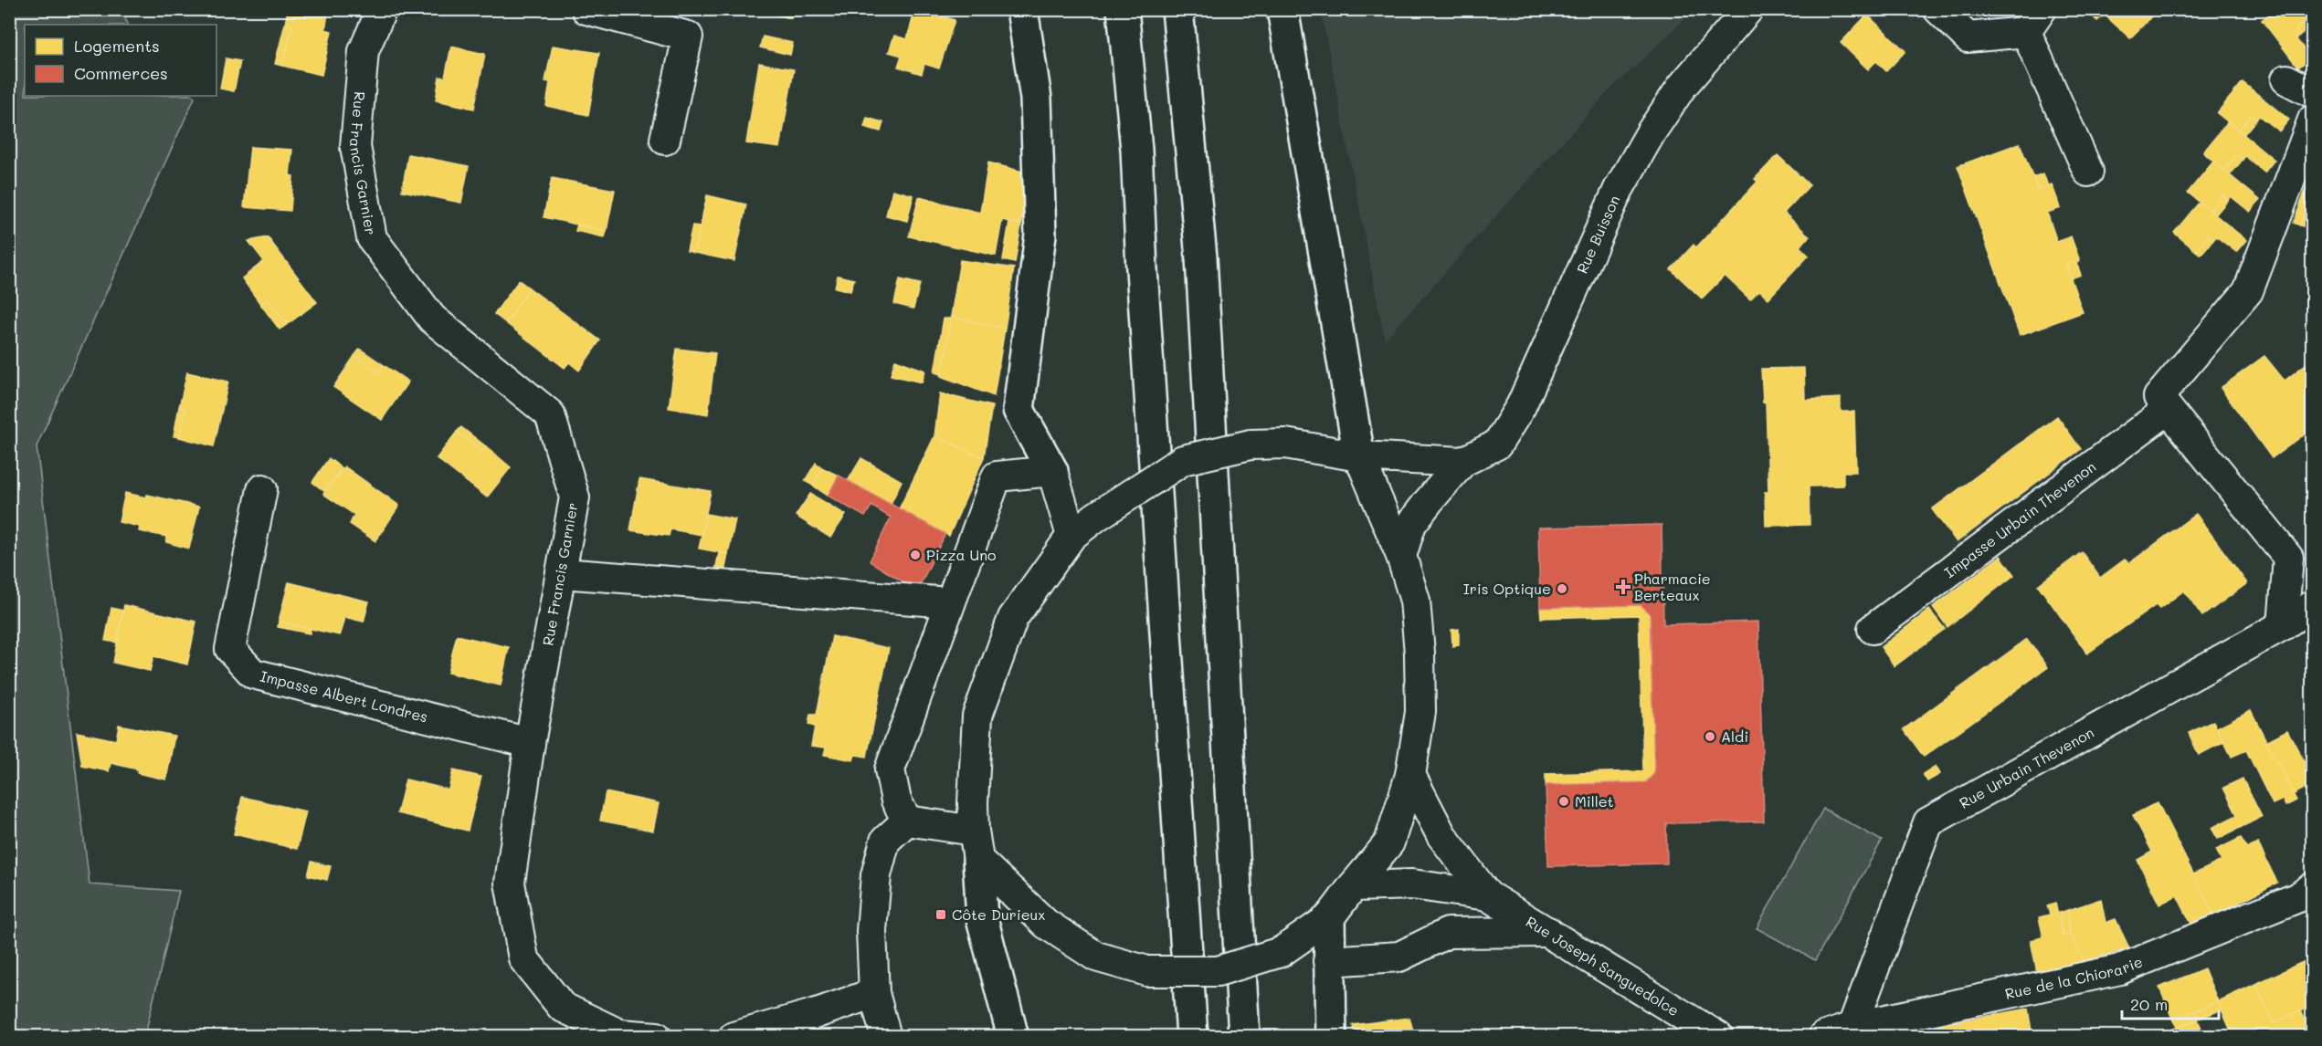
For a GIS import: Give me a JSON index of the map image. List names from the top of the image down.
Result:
{
  "streets": {
    "street": [
      "Rue Francis Garnier",
      "Rue Buisson",
      "Impasse Urbain Thevenon",
      "Impasse Albert Londres",
      "Rue Urbain Thevenon",
      "Rue Joseph Sanguedolce",
      "Rue de la Chiorarie"
    ]
  },
  "crossings": [
    ["Rue Francis Garnier", "Impasse Albert Londres"],
    ["Rue Urbain Thevenon", "Rue de la Chiorarie"]
  ],
  "places": {
    "other": [
      "Pizza Uno",
      "Iris Optique",
      "Aldi",
      "Millet"
    ],
    "health": ["Pharmacie Berteaux"],
    "transit": ["Côte Durieux"]
  },
  "legend": ["Logements", "Commerces"],
  "scale_bar": "20 m"
}
